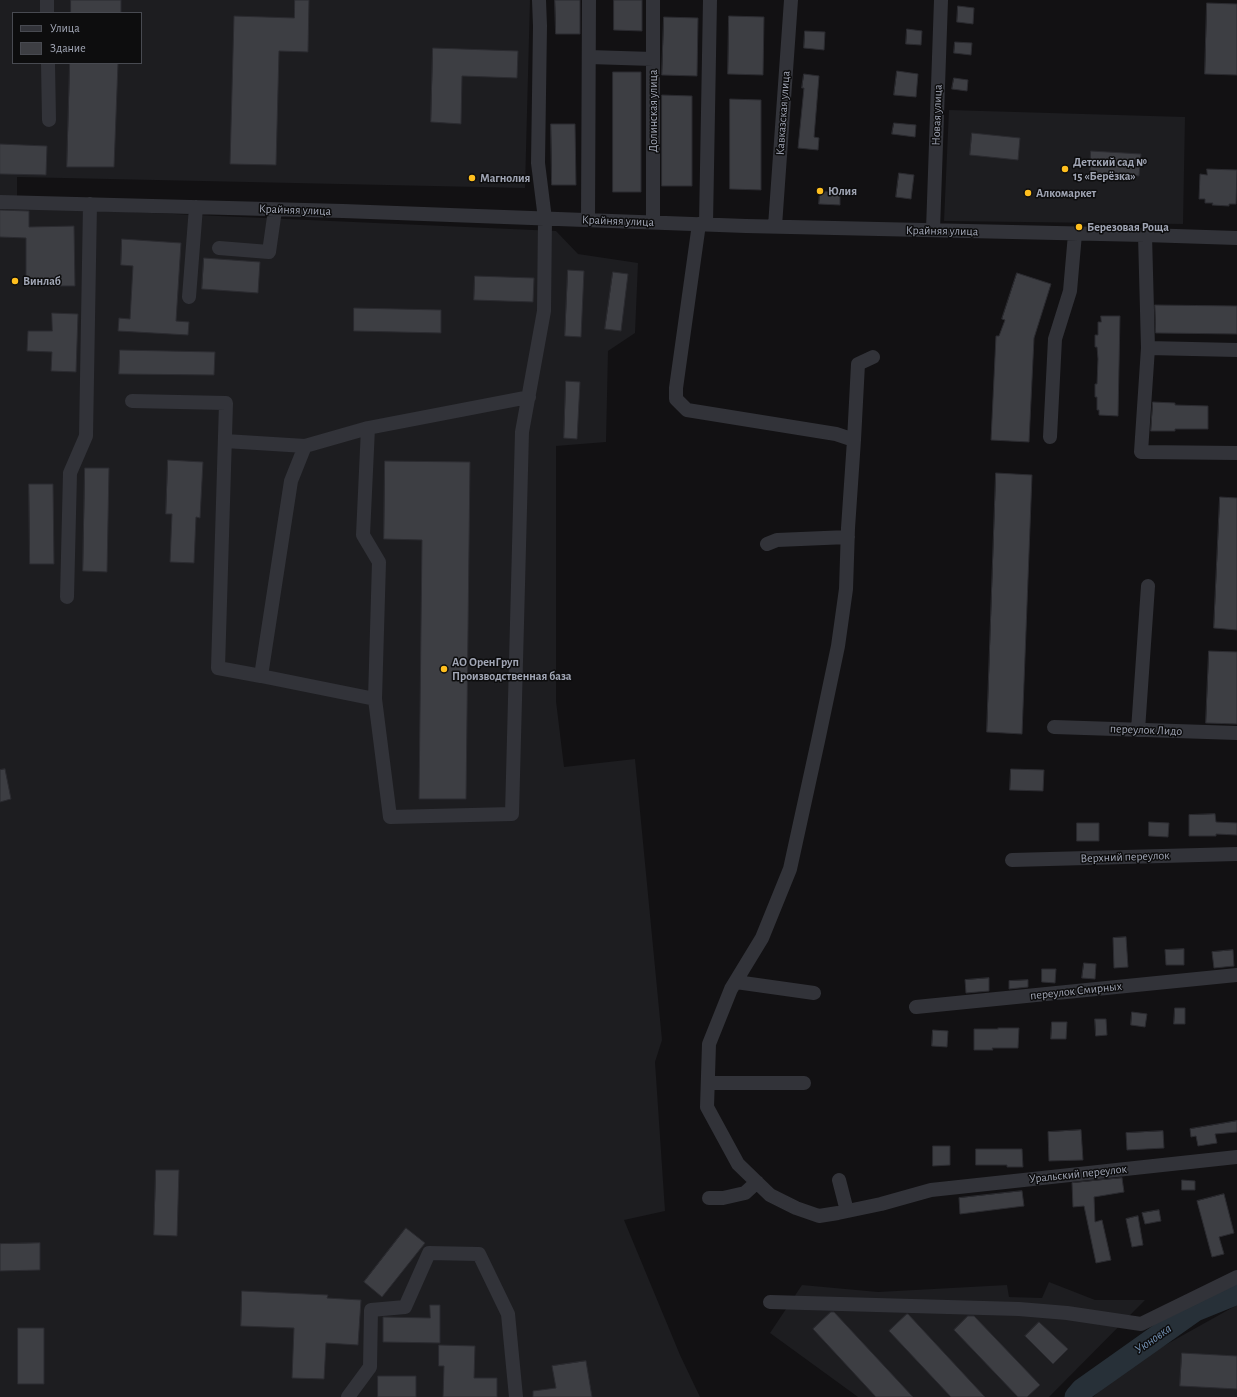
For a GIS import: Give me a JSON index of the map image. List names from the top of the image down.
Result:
{
  "streets": {
    "street": [
      "Долинская улица",
      "Кавказская улица",
      "Новая улица",
      "Крайняя улица",
      "переулок Лидо",
      "Верхний переулок",
      "переулок Смирных",
      "Уральский переулок"
    ]
  },
  "crossings": [
    ["Долинская улица", "Крайняя улица"],
    ["Кавказская улица", "Крайняя улица"],
    ["Новая улица", "Крайняя улица"]
  ],
  "water": ["Уюновка"],
  "places": [
    "Детский сад № 15 «Берёзка»",
    "Магнолия",
    "Юлия",
    "Алкомаркет",
    "Березовая Роща",
    "Винлаб",
    "АО ОренГруп Производственная база"
  ],
  "legend": ["Улица", "Здание"]
}
